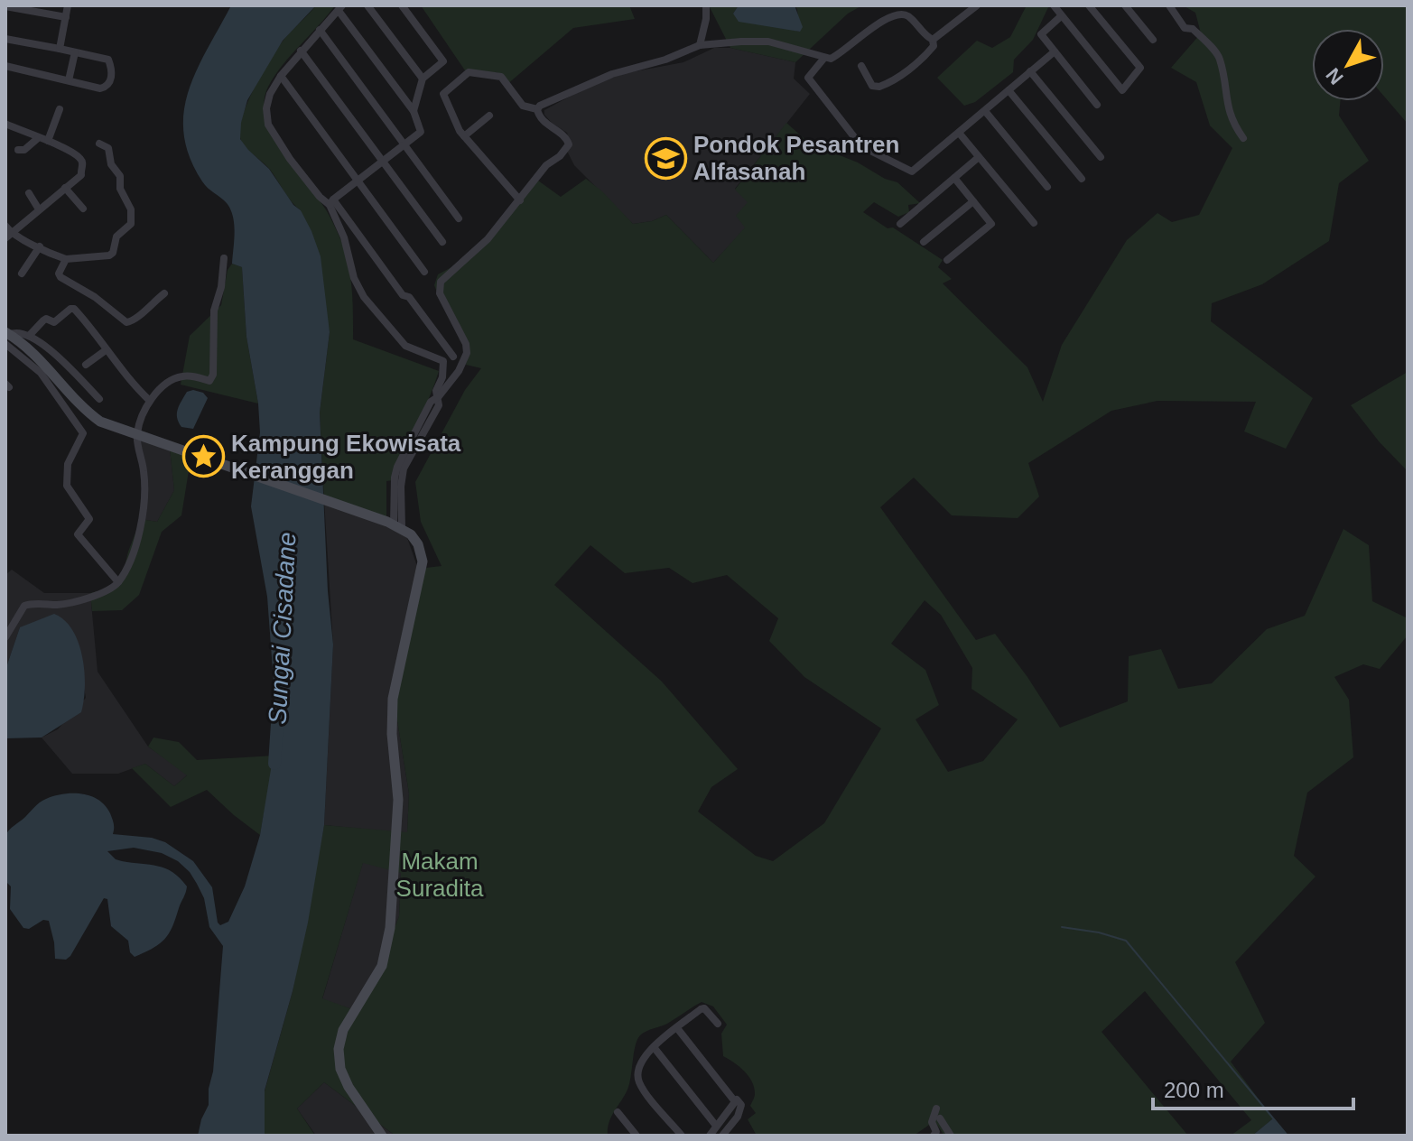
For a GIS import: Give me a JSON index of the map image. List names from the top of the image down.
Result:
{
  "water": ["Sungai Cisadane"],
  "parks": ["Makam Suradita"],
  "places": {
    "school or university": ["Pondok Pesantren Alfasanah"],
    "place": ["Kampung Ekowisata Keranggan"]
  },
  "scale_bar": "200 m",
  "north": "bottom left"
}
